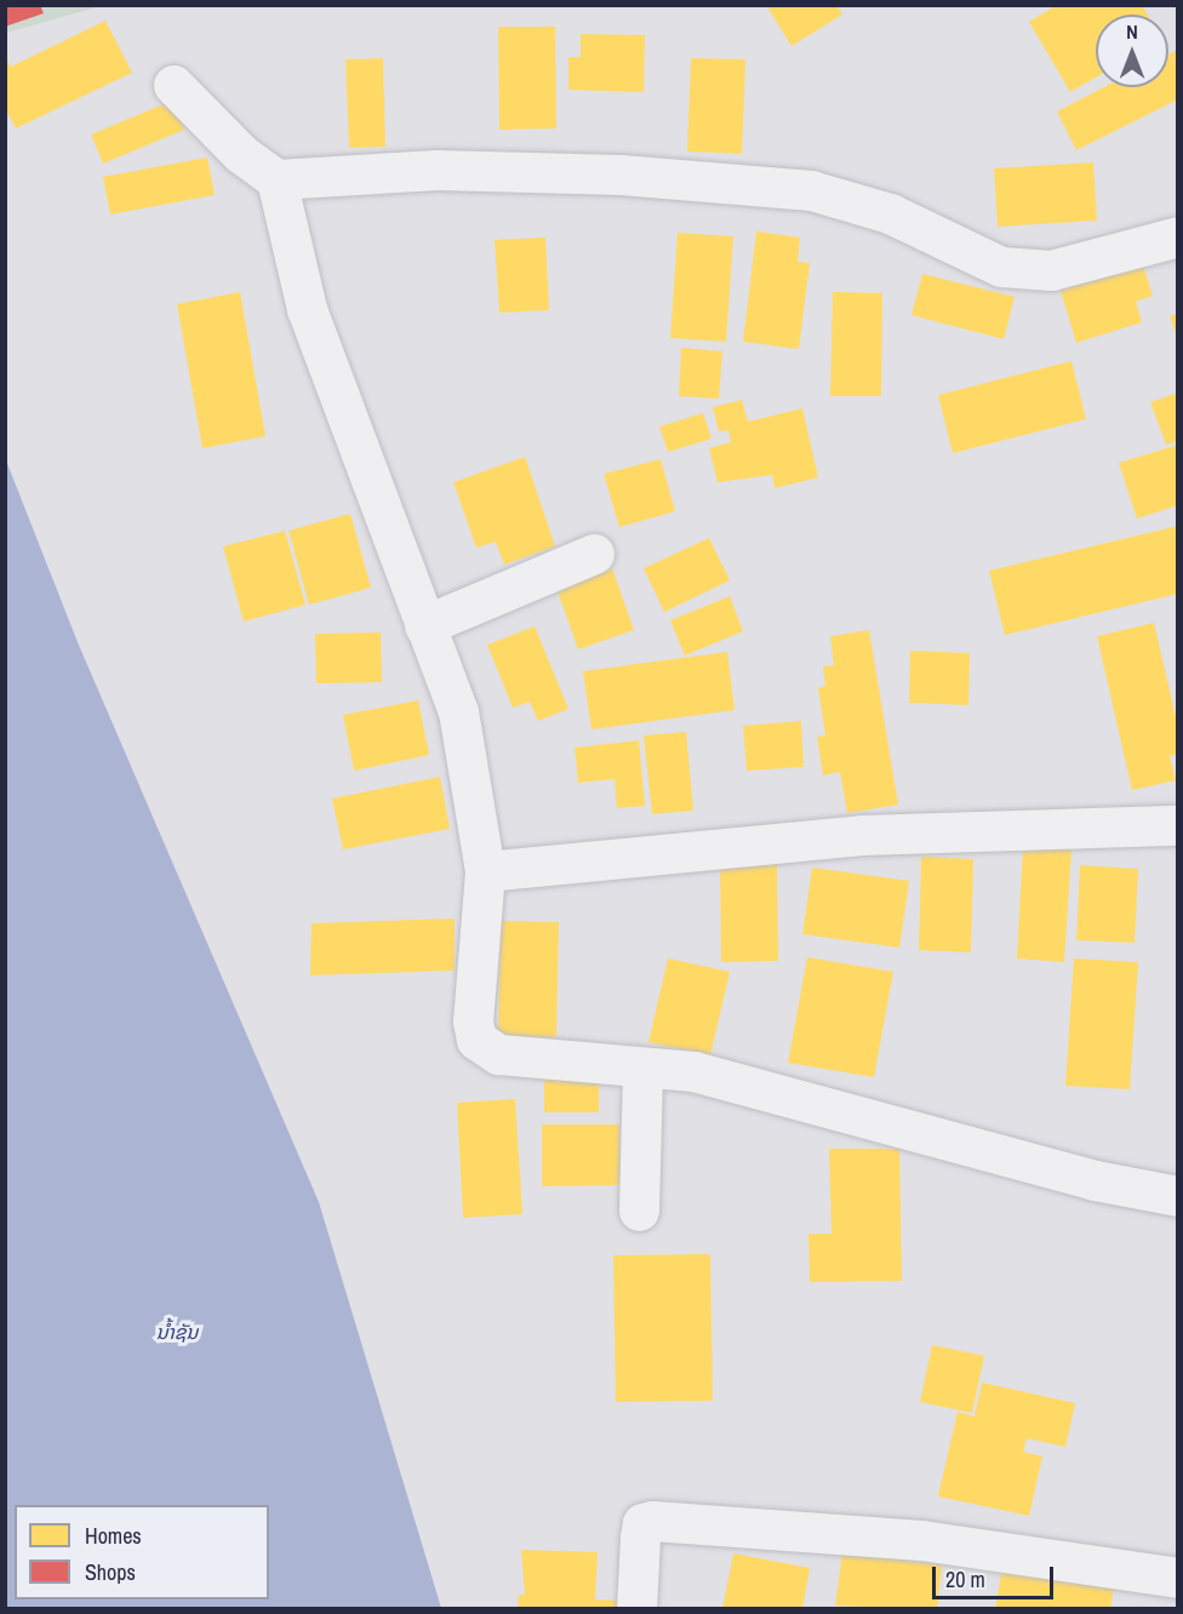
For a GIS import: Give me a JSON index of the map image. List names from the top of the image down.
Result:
{
  "water": ["ນ້ຳຊັນ"],
  "legend": ["Homes", "Shops"],
  "scale_bar": "20 m",
  "north": "top"
}
